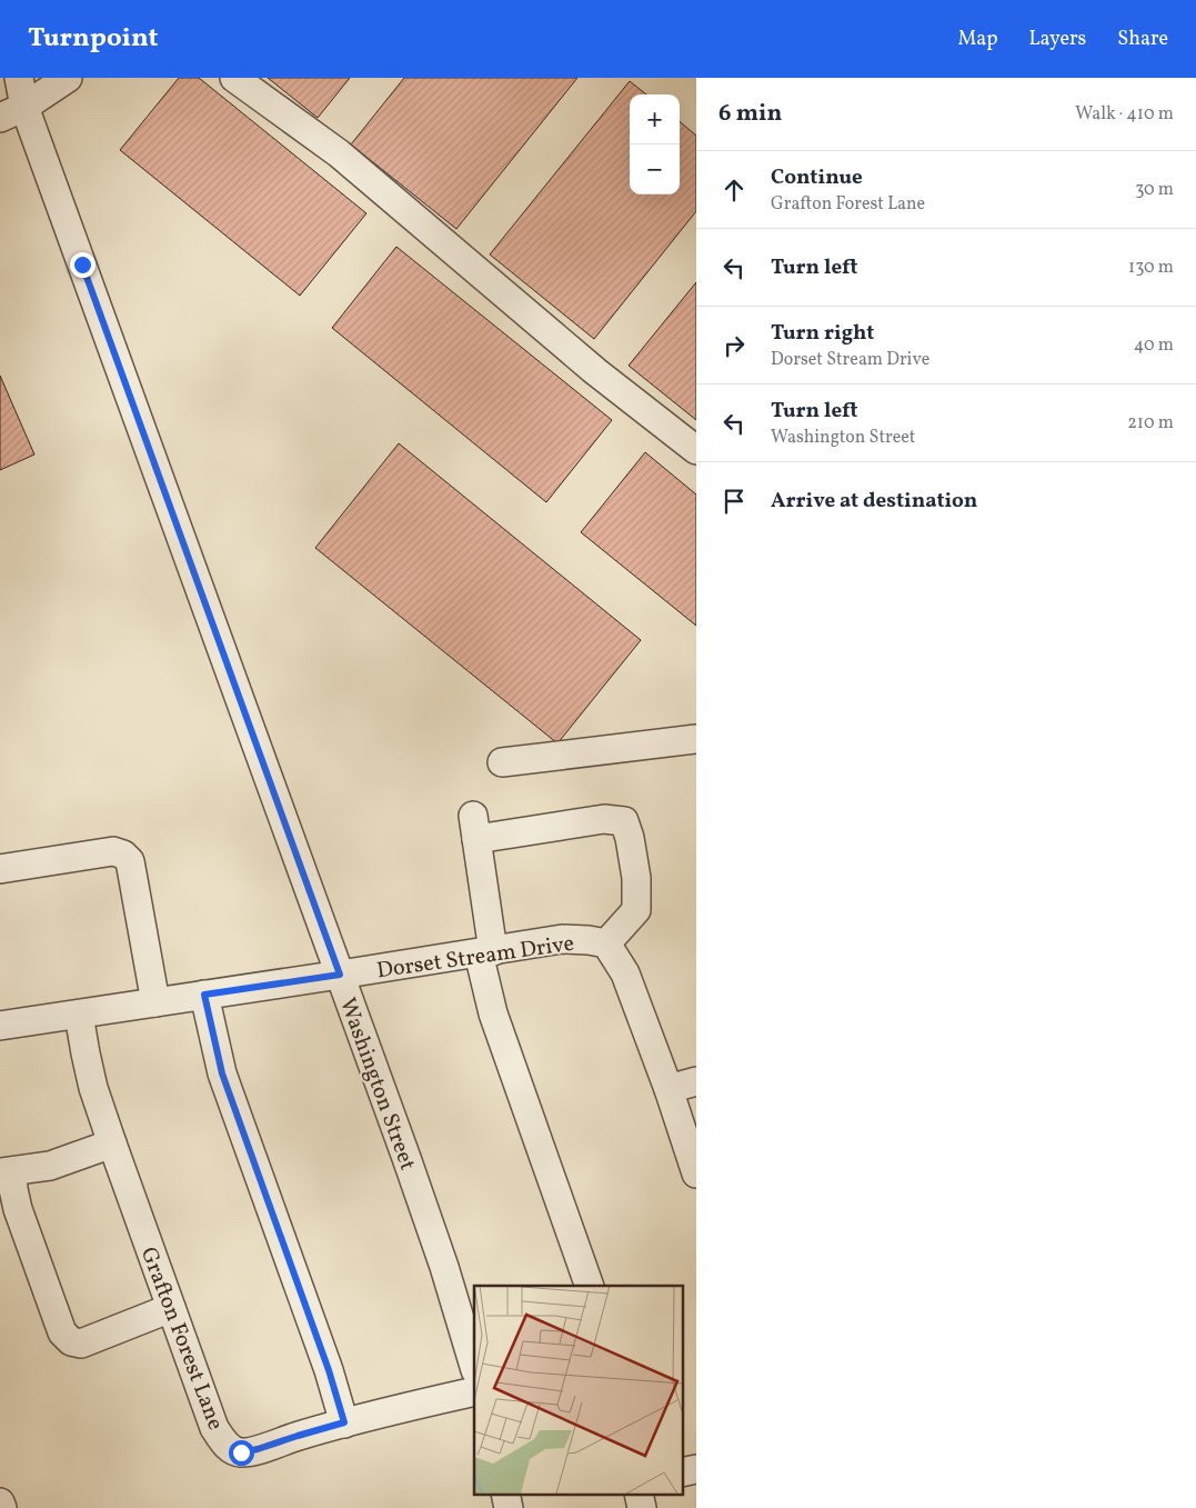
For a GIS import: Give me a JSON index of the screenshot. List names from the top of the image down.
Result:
{
  "streets": {
    "street": ["Dorset Stream Drive", "Washington Street", "Grafton Forest Lane"]
  },
  "crossings": [
    ["Dorset Stream Drive", "Washington Street"],
    ["Dorset Stream Drive", "Grafton Forest Lane"]
  ],
  "page": {
    "header": "Turnpoint",
    "nav": ["Map", "Layers", "Share"],
    "heading": ["6 min", "Walk · 410 m"],
    "map_buttons": ["+", "−"],
    "list": [
      ["Continue", "Grafton Forest Lane", "30 m"],
      ["Turn left", "130 m"],
      ["Turn right", "Dorset Stream Drive", "40 m"],
      ["Turn left", "Washington Street", "210 m"],
      "Arrive at destination"
    ]
  }
}
